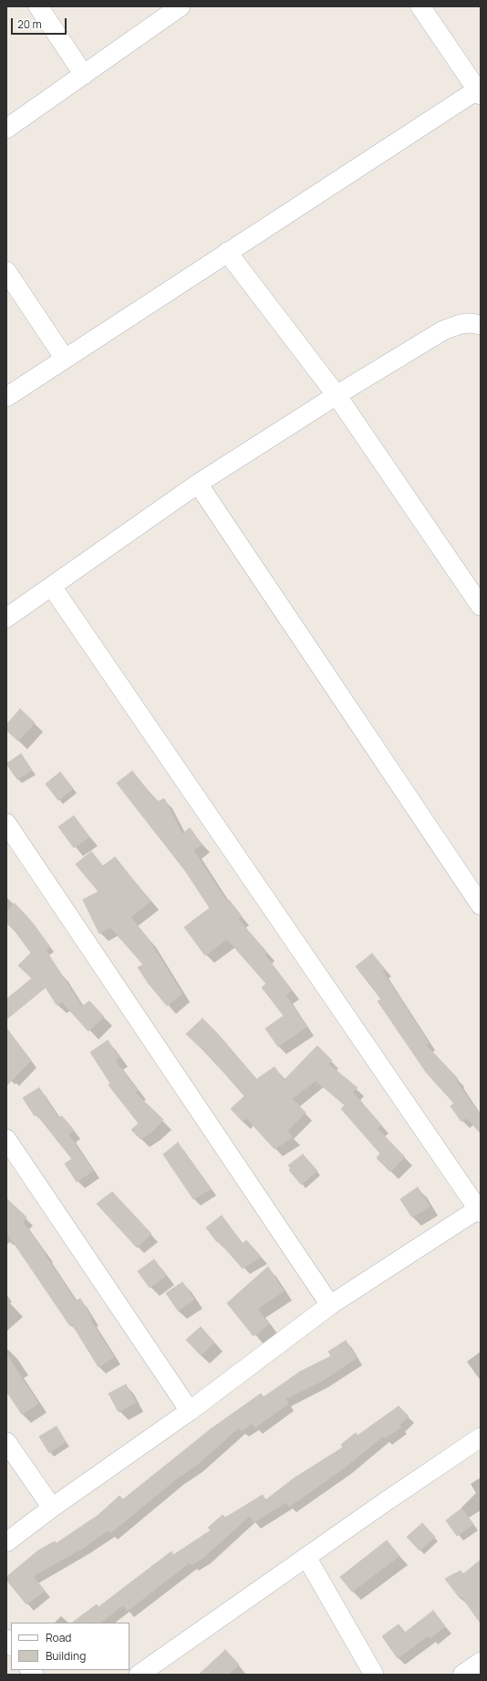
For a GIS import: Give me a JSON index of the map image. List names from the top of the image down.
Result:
{
  "legend": ["Road", "Building"],
  "scale_bar": "20 m"
}
